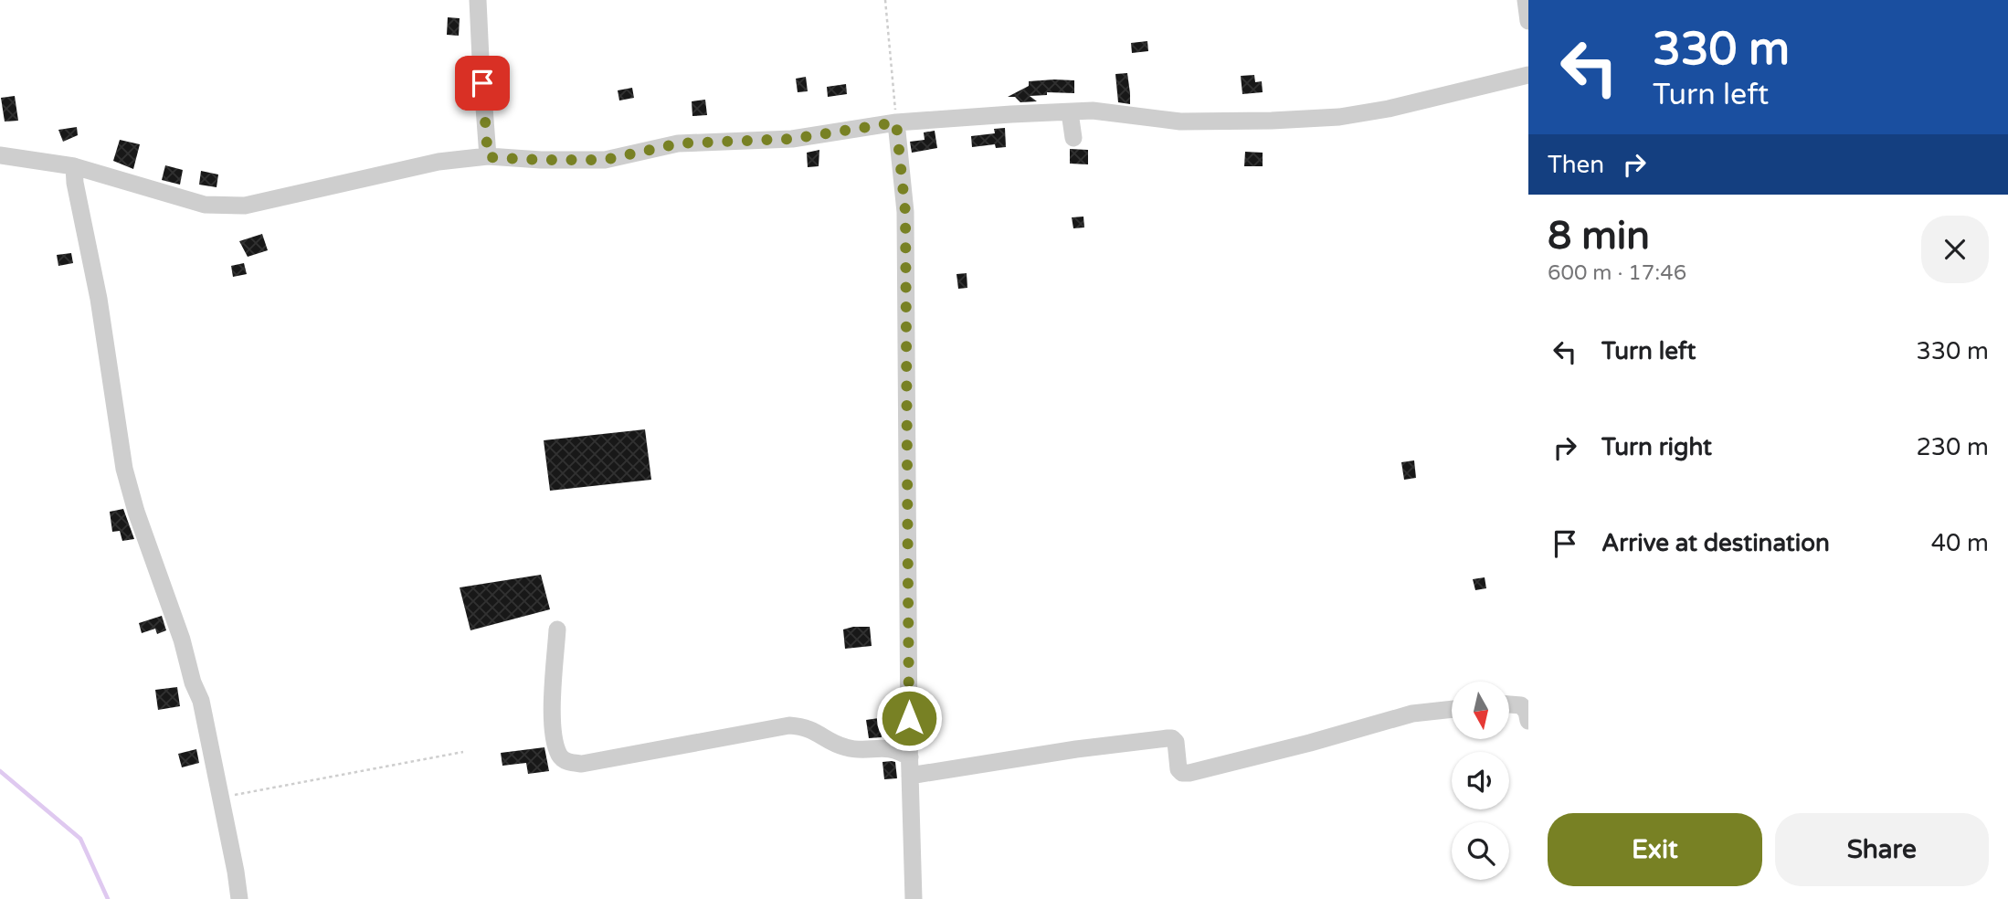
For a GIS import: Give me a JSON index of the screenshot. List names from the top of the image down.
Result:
{
  "north": "bottom",
  "page": {
    "turn": ["330 m", "Turn left"],
    "then": "Then",
    "heading": ["8 min", "600 m · 17:46"],
    "list": [
      {
        "name": "Turn left",
        "value": "330 m"
      },
      {
        "name": "Turn right",
        "value": "230 m"
      },
      {
        "name": "Arrive at destination",
        "value": "40 m"
      }
    ],
    "buttons": ["Exit", "Share"]
  }
}
